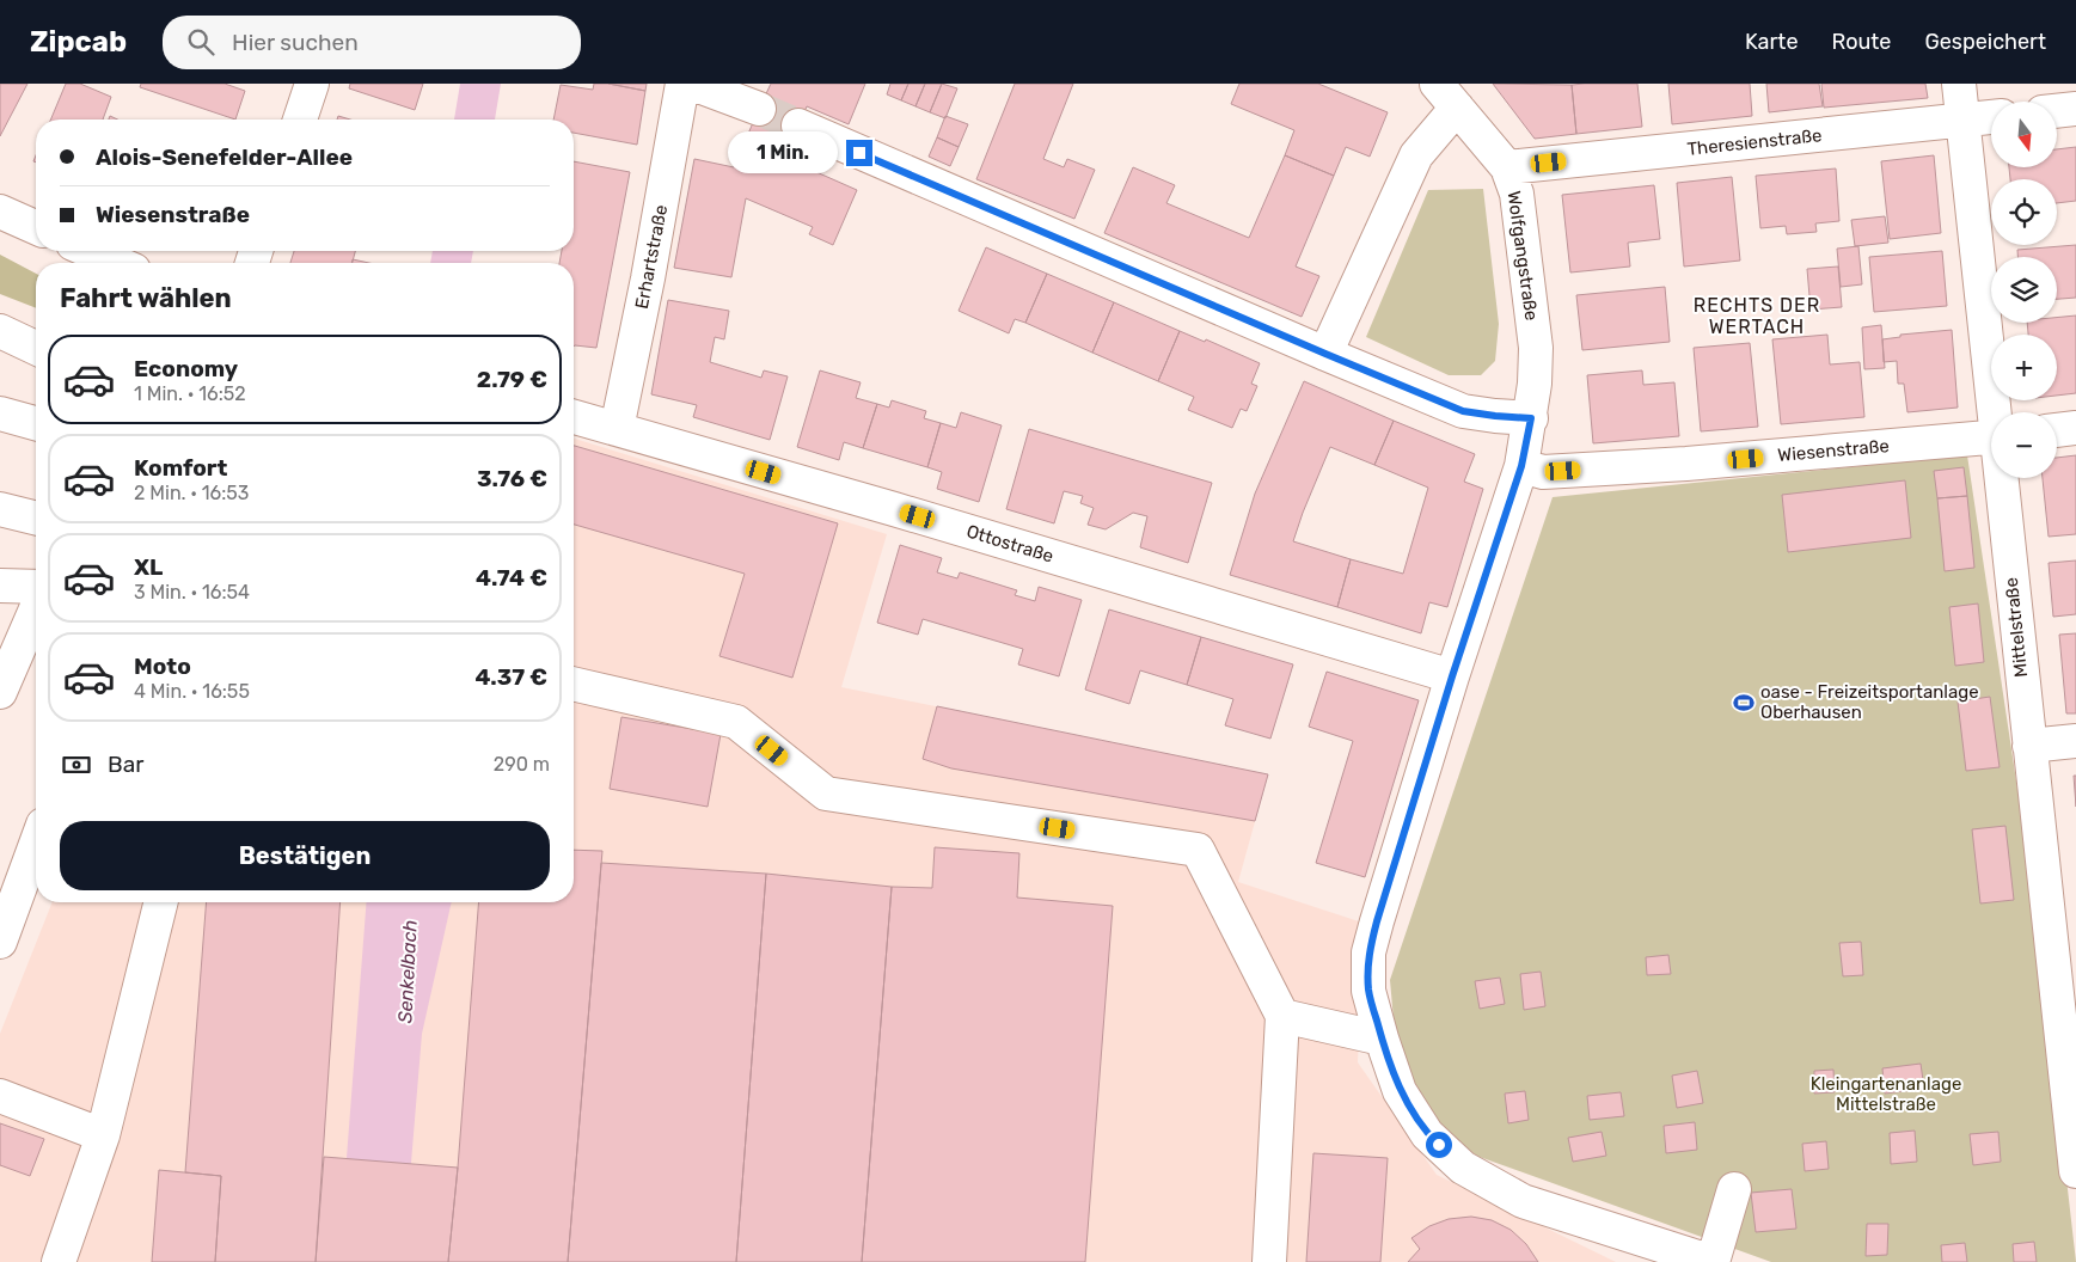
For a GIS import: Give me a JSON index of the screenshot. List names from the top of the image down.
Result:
{
  "streets": {
    "street": [
      "Theresienstraße",
      "Wolfgangstraße",
      "Erhartstraße",
      "Wiesenstraße",
      "Ottostraße",
      "Mittelstraße"
    ]
  },
  "crossings": [
    ["Theresienstraße", "Wolfgangstraße"],
    ["Theresienstraße", "Mittelstraße"],
    ["Wolfgangstraße", "Wiesenstraße"],
    ["Wolfgangstraße", "Ottostraße"],
    ["Erhartstraße", "Ottostraße"]
  ],
  "districts": ["RECHTS DER WERTACH"],
  "water": ["Senkelbach"],
  "parks": ["Kleingartenanlage Mittelstraße"],
  "places": {
    "sports": ["oase - Freizeitsportanlage Oberhausen"]
  },
  "north": "bottom",
  "page": {
    "header": "Zipcab",
    "search": "Hier suchen",
    "nav": ["Karte", "Route", "Gespeichert"],
    "map_buttons": ["+", "−"],
    "banner": ["Alois-Senefelder-Allee", "Wiesenstraße"],
    "bubble": "1 Min.",
    "heading": "Fahrt wählen",
    "list": [
      {
        "name": "Economy",
        "note": "1 Min. · 16:52",
        "value": "2.79 €"
      },
      {
        "name": "Komfort",
        "note": "2 Min. · 16:53",
        "value": "3.76 €"
      },
      {
        "name": "XL",
        "note": "3 Min. · 16:54",
        "value": "4.74 €"
      },
      {
        "name": "Moto",
        "note": "4 Min. · 16:55",
        "value": "4.37 €"
      }
    ],
    "pay": ["Bar", "290 m"],
    "buttons": "Bestätigen"
  }
}
